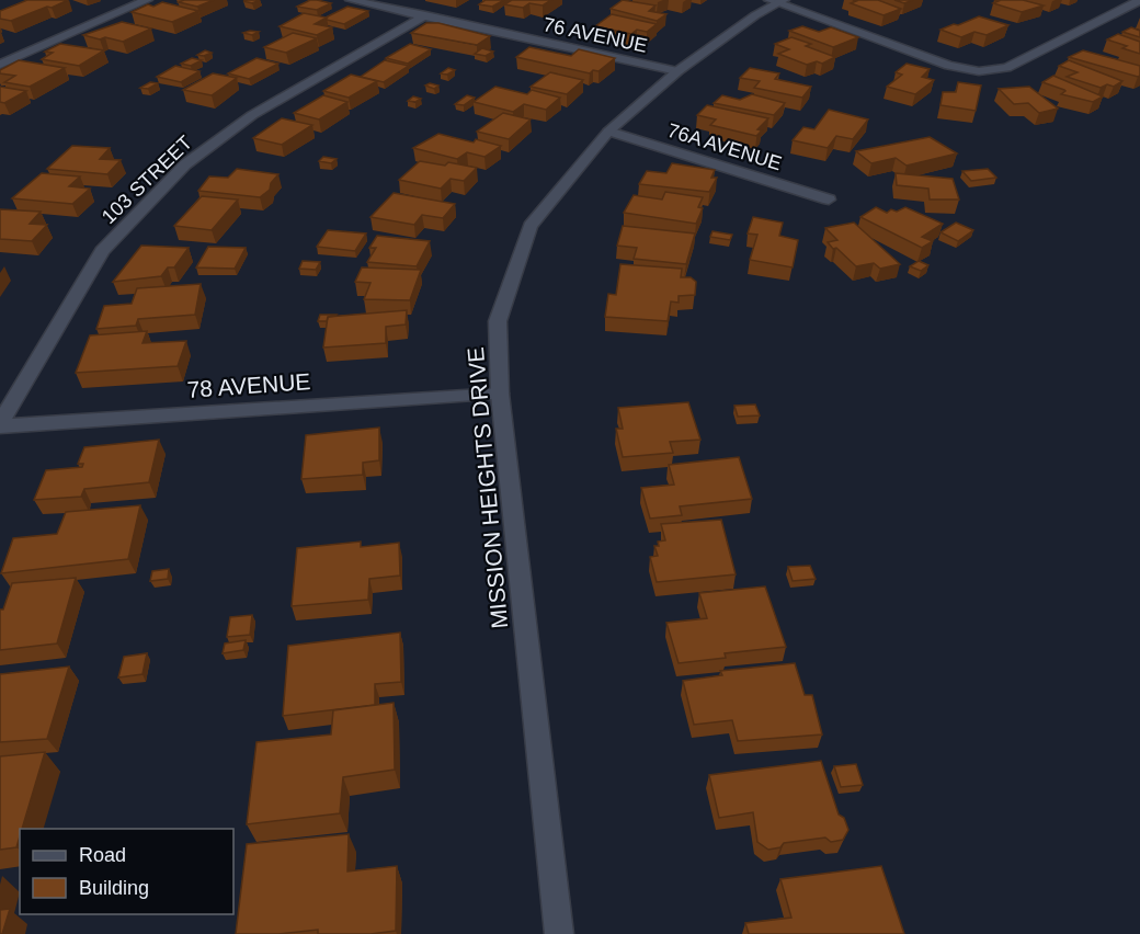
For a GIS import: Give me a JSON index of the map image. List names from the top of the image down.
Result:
{
  "streets": {
    "street": [
      "76 AVENUE",
      "76A AVENUE",
      "103 STREET",
      "78 AVENUE",
      "MISSION HEIGHTS DRIVE"
    ]
  },
  "crossings": [
    ["76 AVENUE", "103 STREET"],
    ["76 AVENUE", "MISSION HEIGHTS DRIVE"],
    ["76A AVENUE", "MISSION HEIGHTS DRIVE"],
    ["103 STREET", "78 AVENUE"],
    ["78 AVENUE", "MISSION HEIGHTS DRIVE"]
  ],
  "legend": ["Road", "Building"]
}
